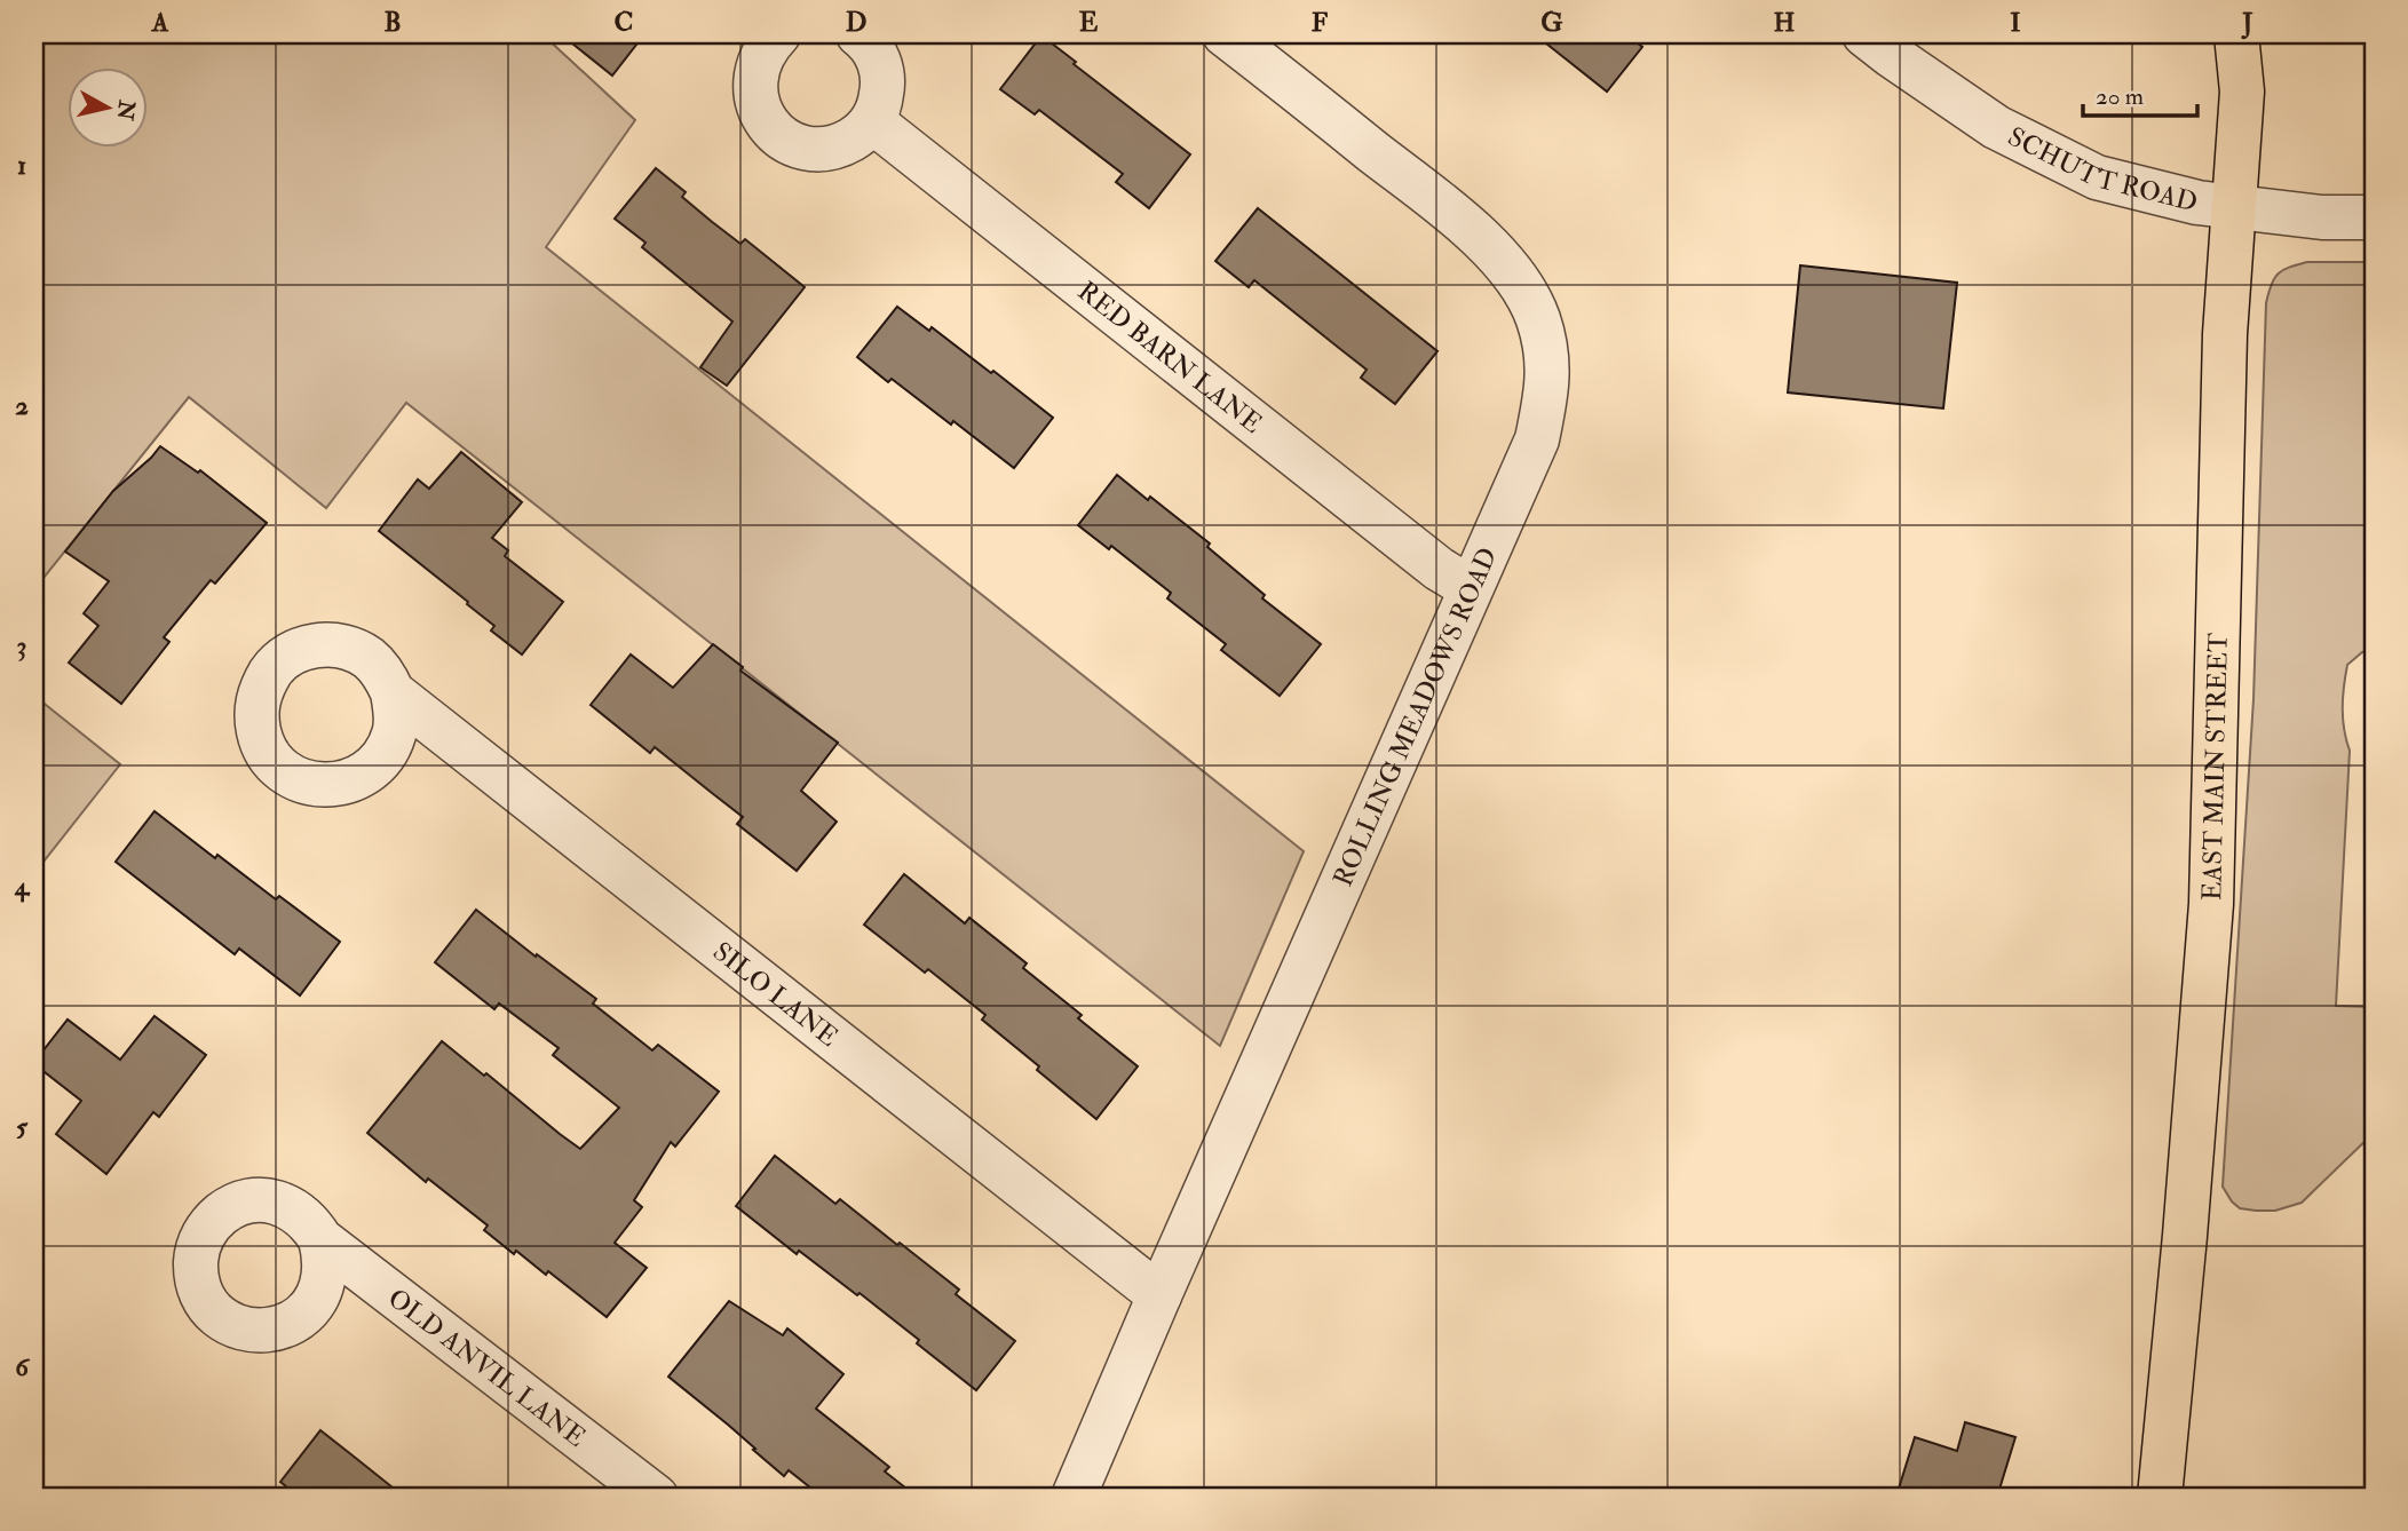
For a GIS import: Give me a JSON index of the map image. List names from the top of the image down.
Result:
{
  "streets": {
    "main road": ["EAST MAIN STREET"],
    "street": [
      "SCHUTT ROAD",
      "RED BARN LANE",
      "ROLLING MEADOWS ROAD",
      "SILO LANE",
      "OLD ANVIL LANE"
    ]
  },
  "crossings": [
    ["SCHUTT ROAD", "EAST MAIN STREET"],
    ["RED BARN LANE", "ROLLING MEADOWS ROAD"],
    ["ROLLING MEADOWS ROAD", "SILO LANE"]
  ],
  "scale_bar": "20 m",
  "north": "right",
  "grid": {
    "columns": [
      "A",
      "B",
      "C",
      "D",
      "E",
      "F",
      "G",
      "H",
      "I",
      "J"
    ],
    "rows": [
      "1",
      "2",
      "3",
      "4",
      "5",
      "6"
    ]
  }
}
